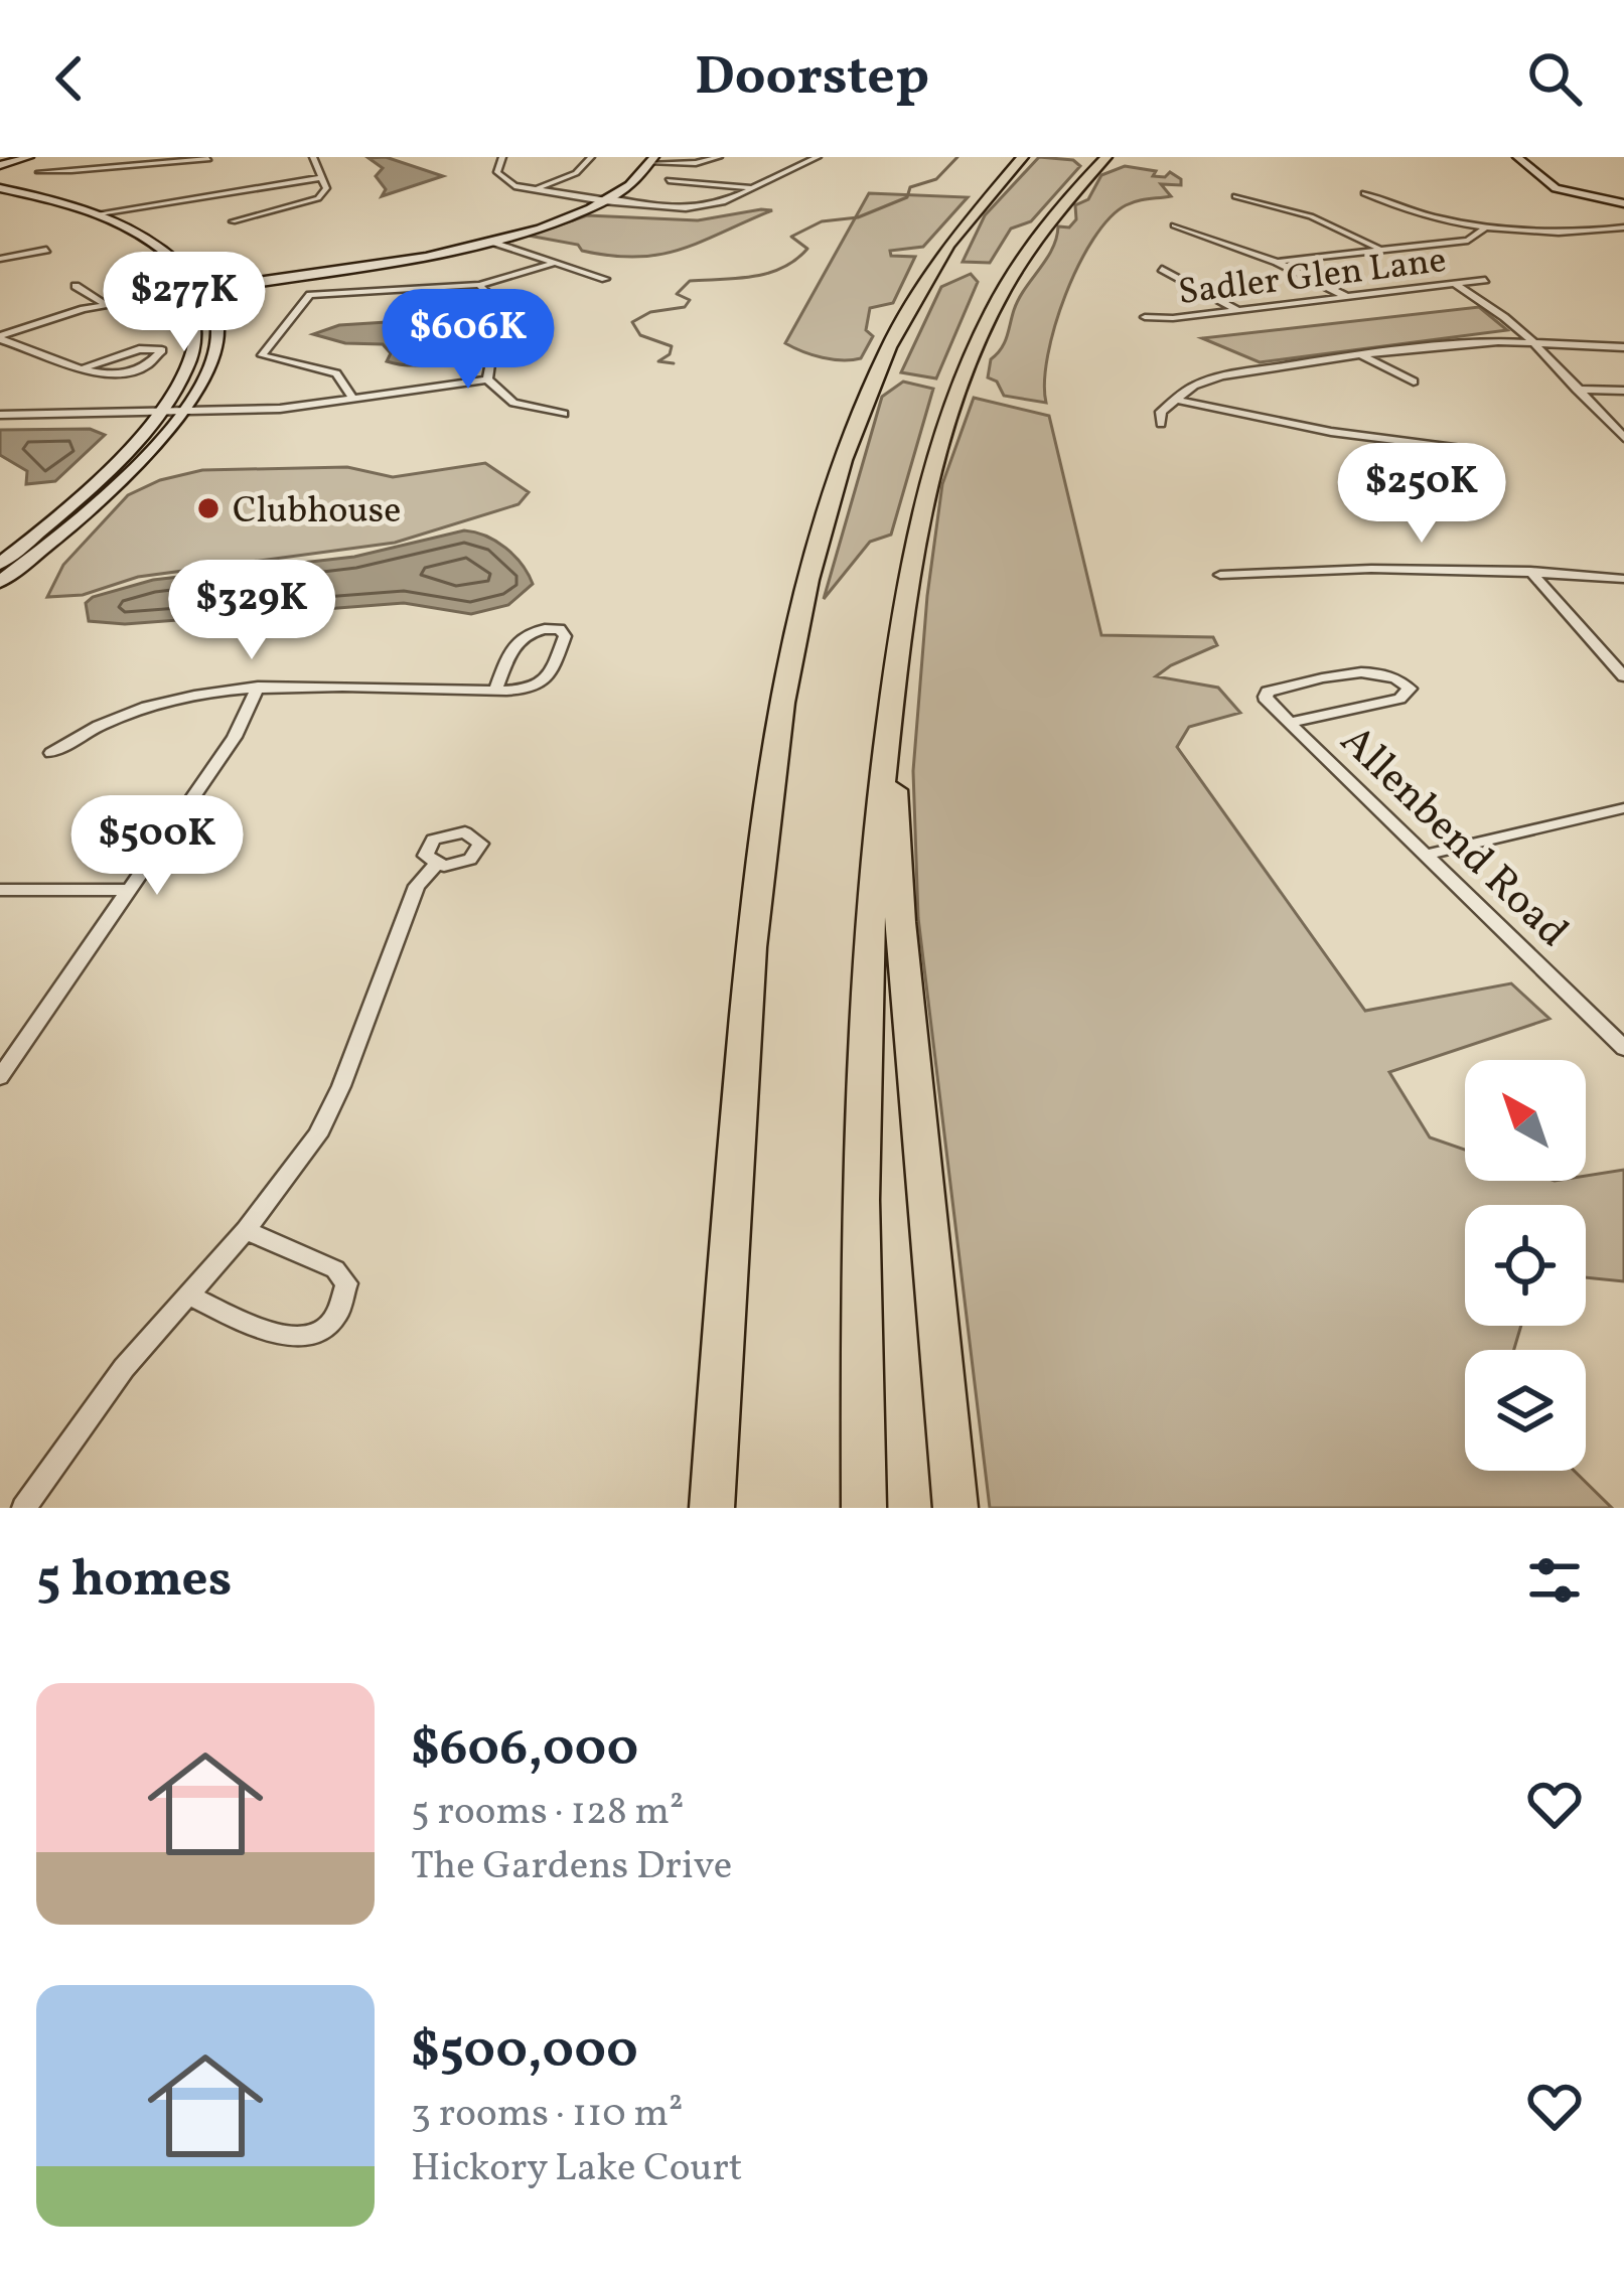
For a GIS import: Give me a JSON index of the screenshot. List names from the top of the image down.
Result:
{
  "streets": {
    "street": ["Sadler Glen Lane", "Allenbend Road"]
  },
  "places": ["Clubhouse"],
  "north": "top left",
  "page": {
    "header": "Doorstep",
    "price": [
      "$277K",
      "$606K",
      "$250K",
      "$329K",
      "$500K"
    ],
    "heading": "5 homes",
    "list": [
      {
        "name": "$606,000",
        "note": "5 rooms · 128 m² · The Gardens Drive"
      },
      {
        "name": "$500,000",
        "note": "3 rooms · 110 m² · Hickory Lake Court"
      }
    ]
  }
}
